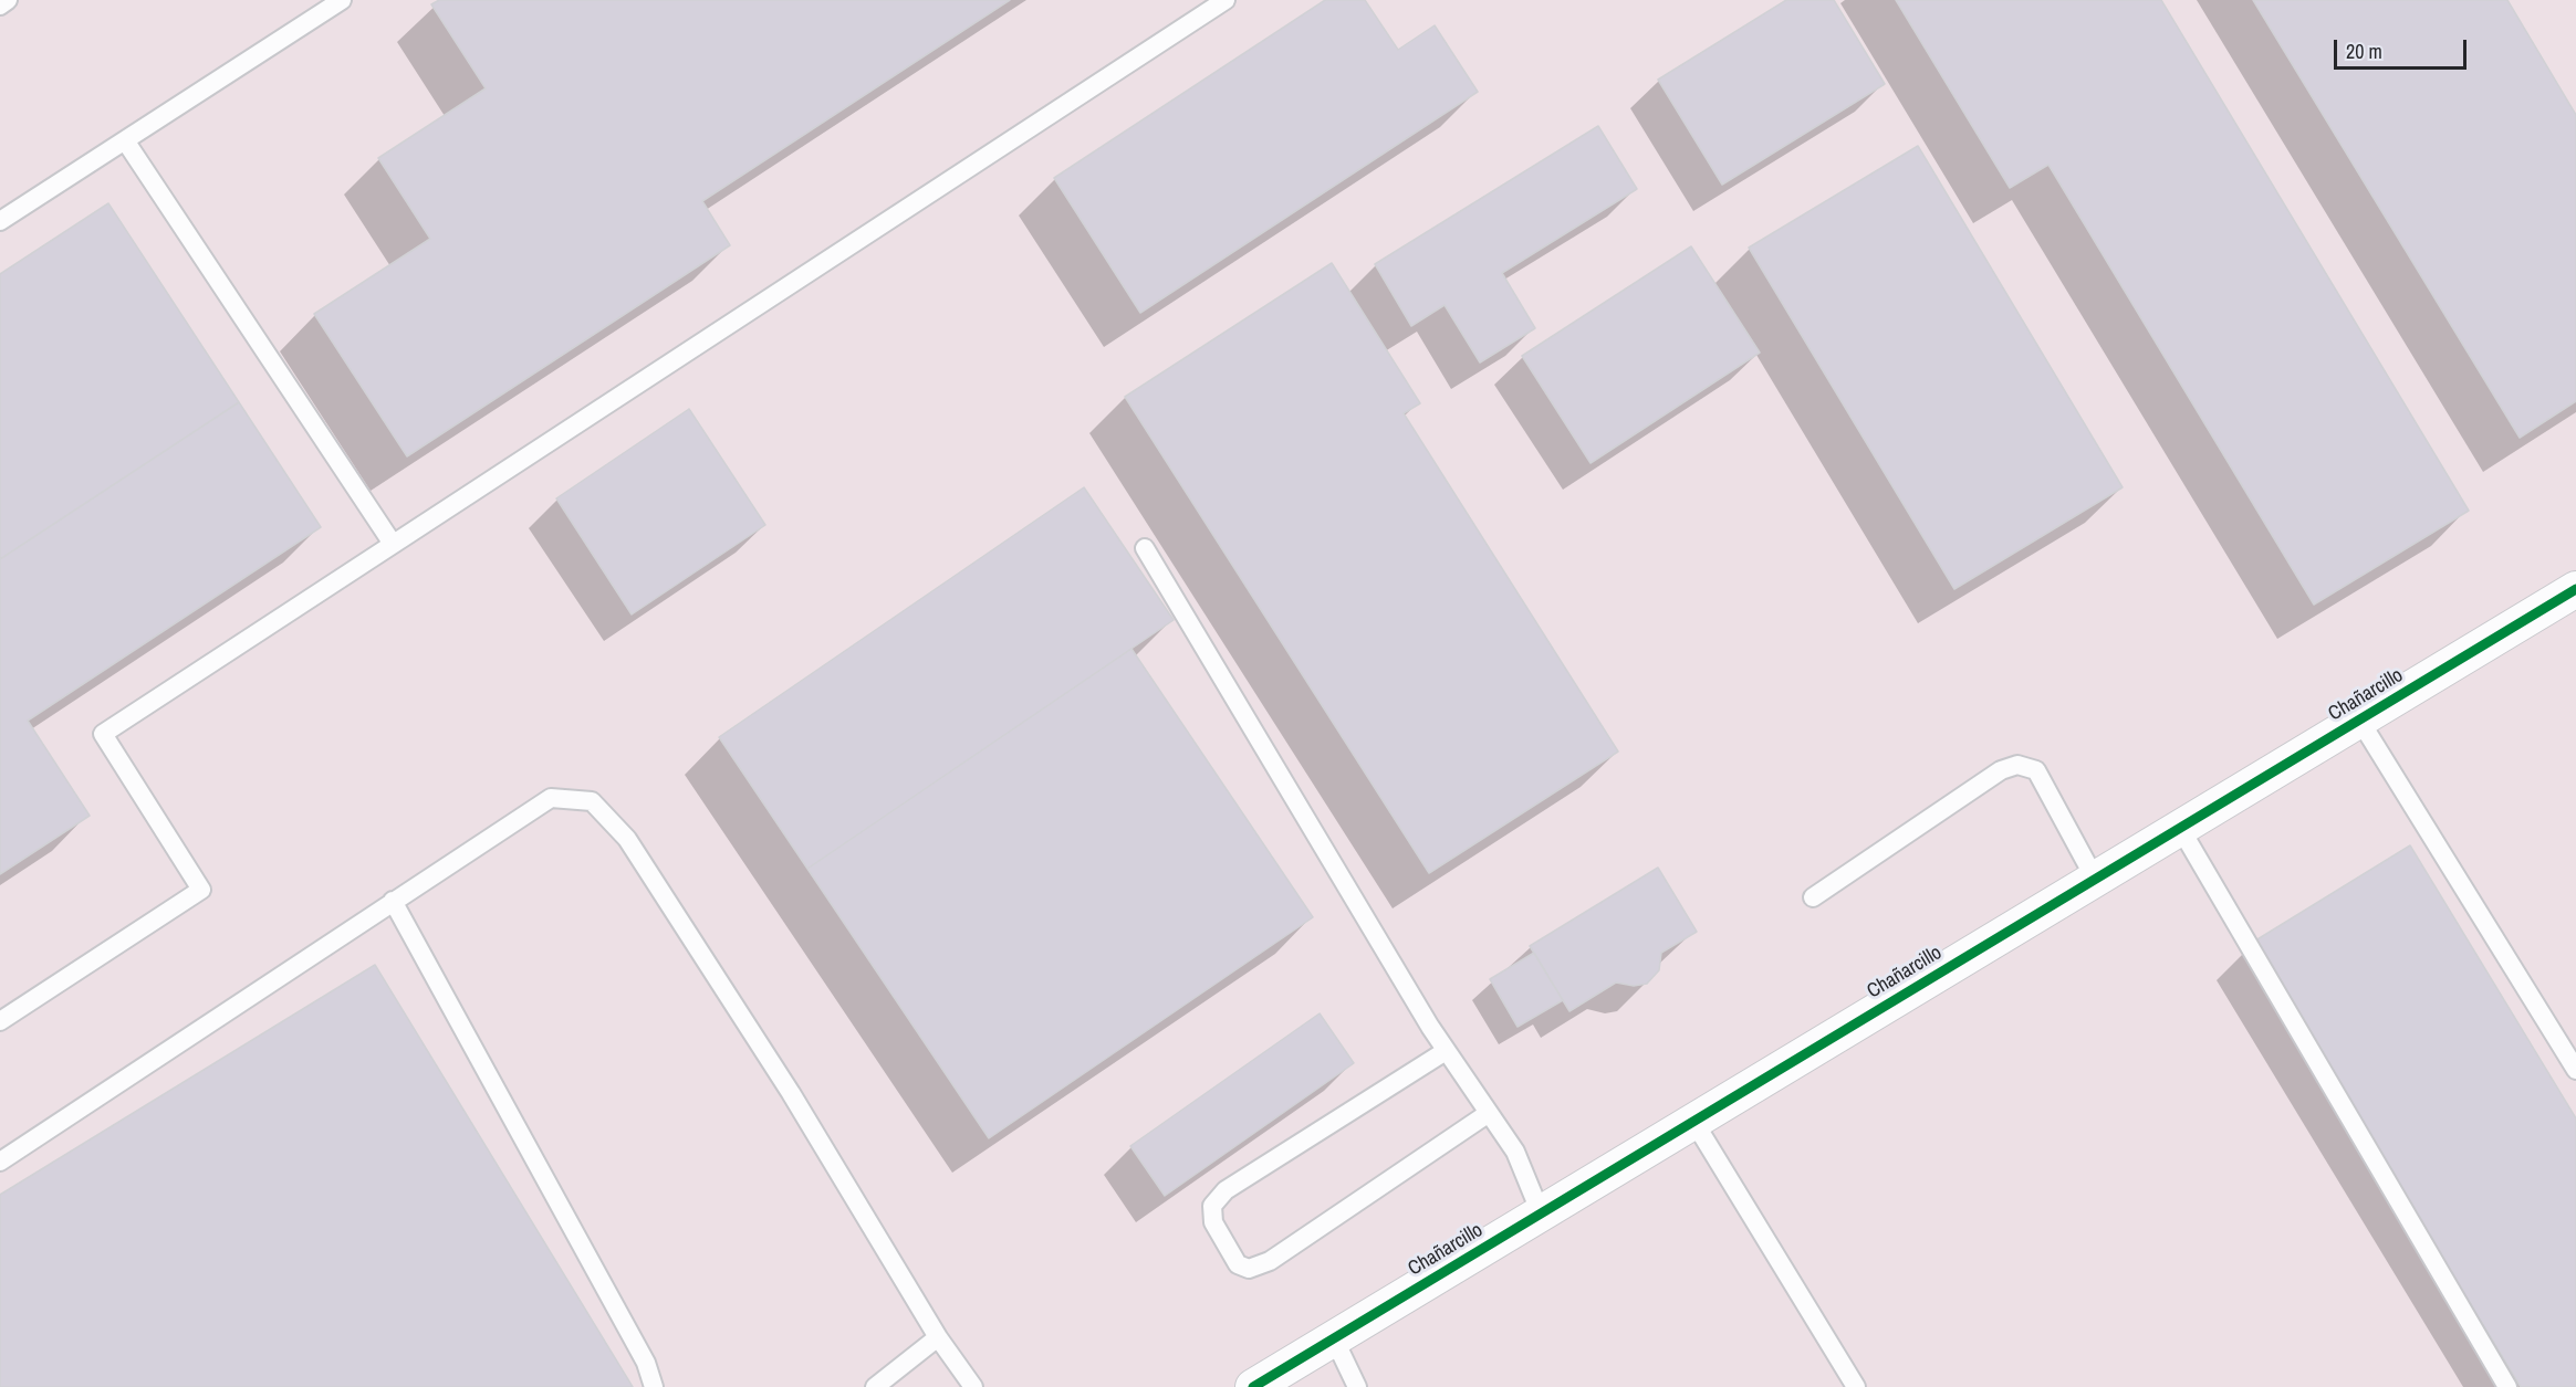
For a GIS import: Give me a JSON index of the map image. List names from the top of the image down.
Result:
{
  "streets": {
    "street": ["Chañarcillo"]
  },
  "scale_bar": "20 m"
}
